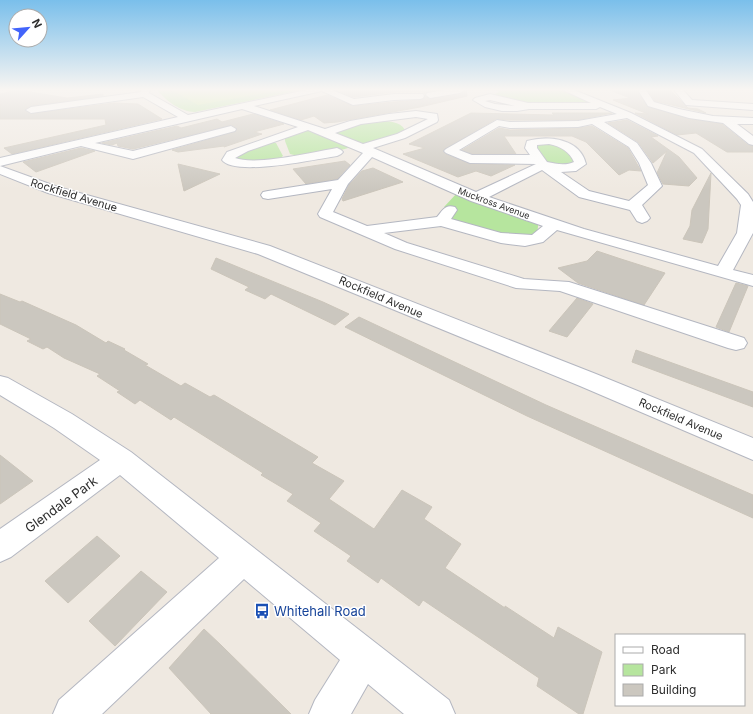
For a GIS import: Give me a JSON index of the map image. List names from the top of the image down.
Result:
{
  "streets": {
    "street": ["Rockfield Avenue", "Muckross Avenue", "Glendale Park"]
  },
  "places": {
    "bus stop": ["Whitehall Road"]
  },
  "legend": ["Road", "Park", "Building"],
  "north": "top right"
}
